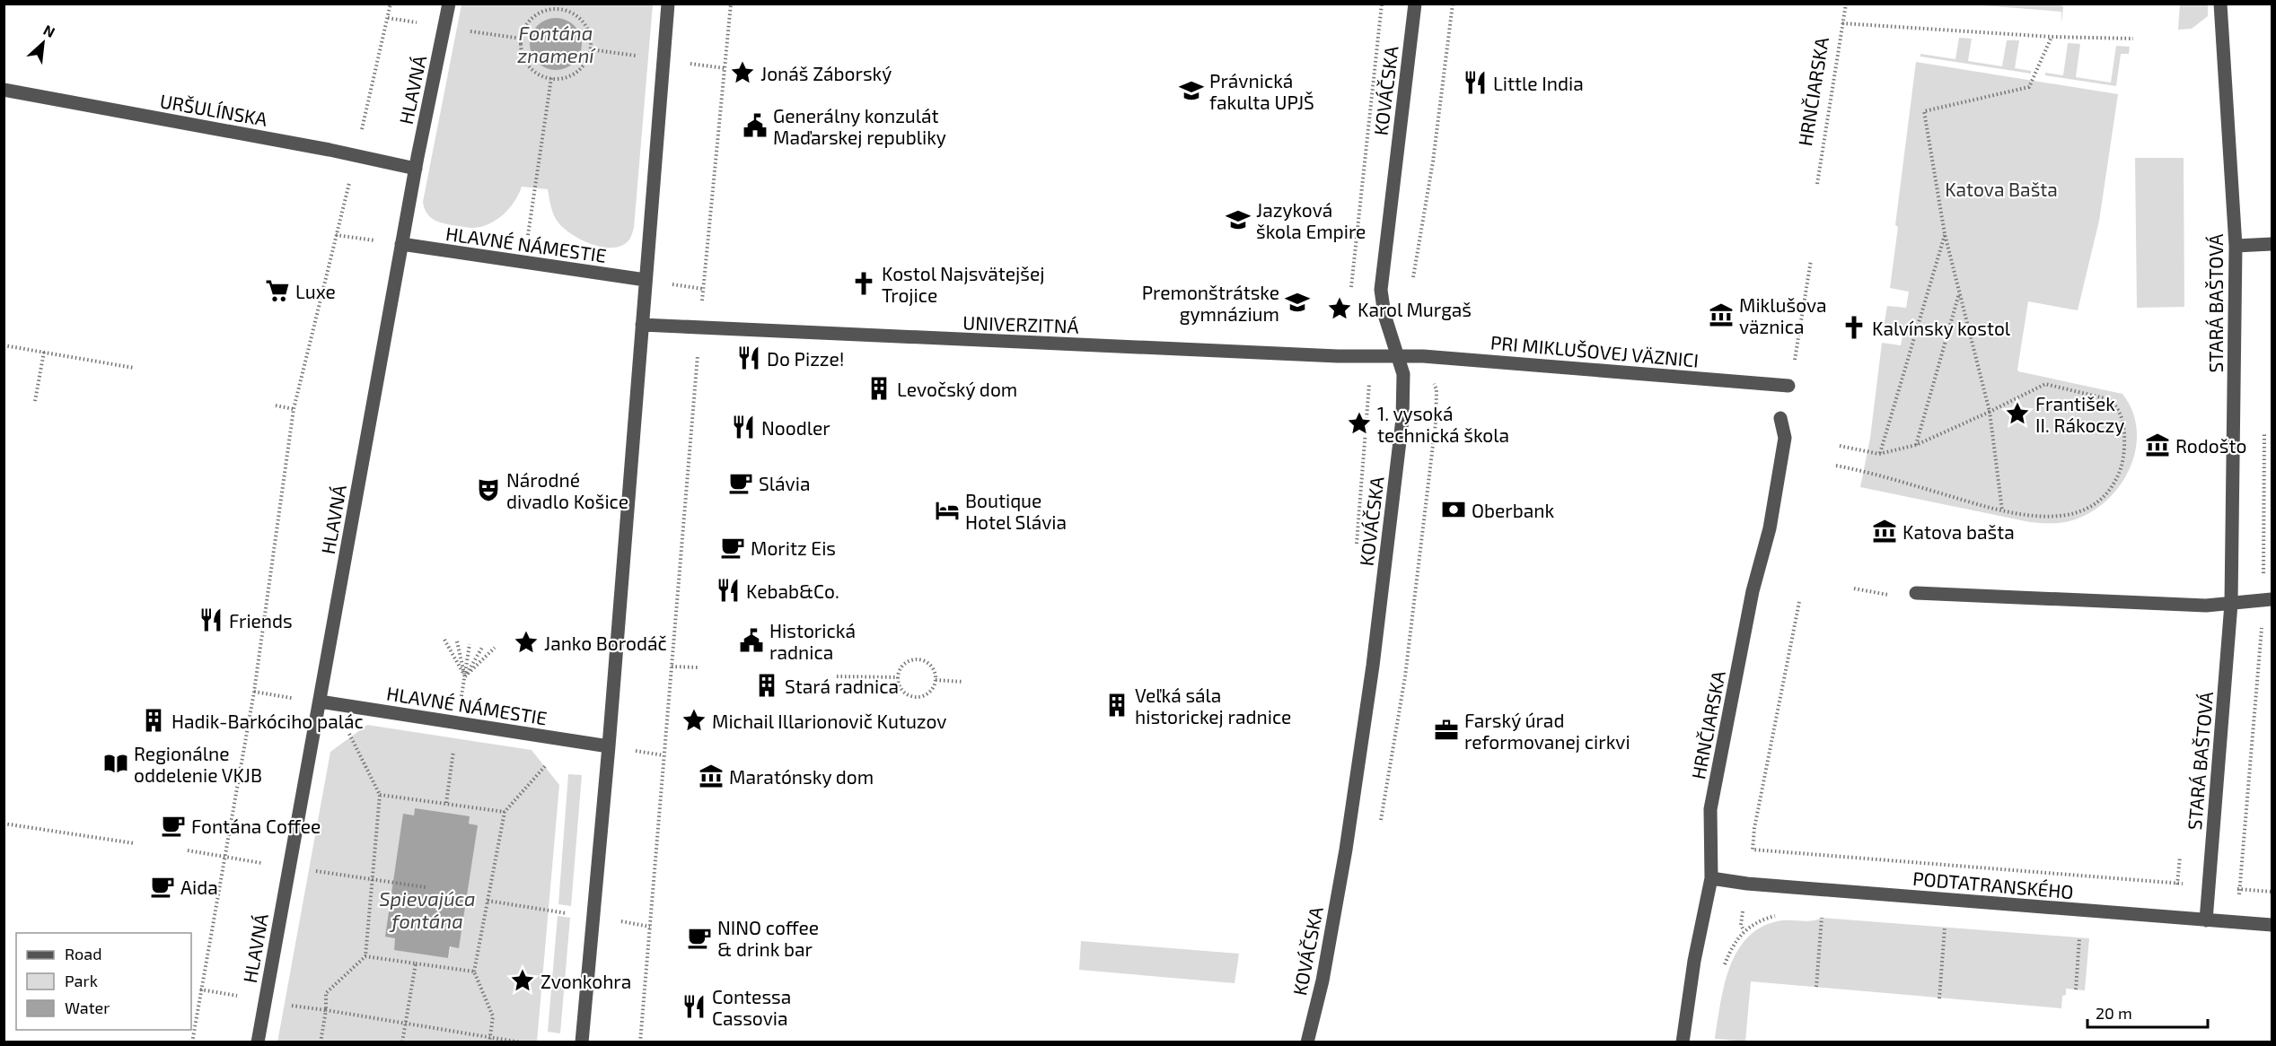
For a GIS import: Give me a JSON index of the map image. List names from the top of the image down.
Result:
{
  "streets": {
    "street": [
      "HLAVNÁ",
      "KOVÁČSKA",
      "HRNČIARSKA",
      "URŠULÍNSKA",
      "HLAVNÉ NÁMESTIE",
      "STARÁ BAŠTOVÁ",
      "UNIVERZITNÁ",
      "PRI MIKLUŠOVEJ VÄZNICI",
      "PODTATRANSKÉHO"
    ]
  },
  "crossings": [
    ["HLAVNÁ", "URŠULÍNSKA"],
    ["HLAVNÁ", "HLAVNÉ NÁMESTIE"],
    ["KOVÁČSKA", "UNIVERZITNÁ"],
    ["KOVÁČSKA", "PRI MIKLUŠOVEJ VÄZNICI"],
    ["HRNČIARSKA", "PODTATRANSKÉHO"],
    ["STARÁ BAŠTOVÁ", "PODTATRANSKÉHO"],
    ["UNIVERZITNÁ", "PRI MIKLUŠOVEJ VÄZNICI"]
  ],
  "water": ["Fontána znamení", "Spievajúca fontána"],
  "parks": ["Katova Bašta"],
  "places": {
    "place": [
      "Jonáš Záborský",
      "Karol Murgaš",
      "František II. Rákoczy",
      "1. vysoká technická škola",
      "Janko Borodáč",
      "Michail Illarionovič Kutuzov",
      "Zvonkohra"
    ],
    "restaurant": [
      "Little India",
      "Do Pizze!",
      "Noodler",
      "Kebab&Co.",
      "Friends",
      "Contessa Cassovia"
    ],
    "school or university": ["Právnická fakulta UPJŠ", "Jazyková škola Empire", "Premonštrátske gymnázium"],
    "public building": ["Generálny konzulát Maďarskej republiky", "Historická radnica"],
    "church": ["Kostol Najsvätejšej Trojice", "Kalvínsky kostol"],
    "supermarket": ["Luxe"],
    "museum": [
      "Miklušova väznica",
      "Rodošto",
      "Katova bašta",
      "Maratónsky dom"
    ],
    "building": [
      "Levočský dom",
      "Stará radnica",
      "Veľká sála historickej radnice",
      "Hadik-Barkóciho palác"
    ],
    "cafe": [
      "Slávia",
      "Moritz Eis",
      "Fontána Coffee",
      "Aida",
      "NINO coffee & drink bar"
    ],
    "theatre": ["Národné divadlo Košice"],
    "bank": ["Oberbank"],
    "hotel": ["Boutique Hotel Slávia"],
    "office": ["Farský úrad reformovanej cirkvi"],
    "library": ["Regionálne oddelenie VKJB"]
  },
  "legend": ["Road", "Park", "Water"],
  "scale_bar": "20 m",
  "north": "top right"
}
